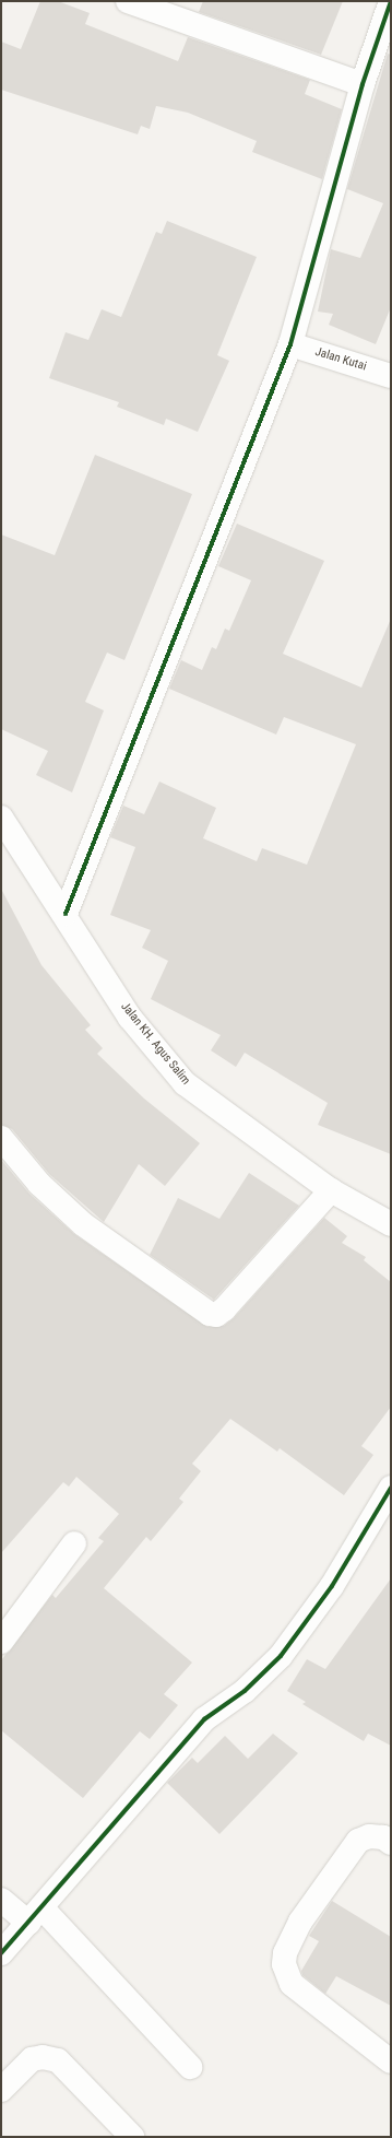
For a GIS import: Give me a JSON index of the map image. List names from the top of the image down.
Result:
{
  "streets": {
    "street": ["Jalan Kutai", "Jalan KH. Agus Salim"]
  }
}
